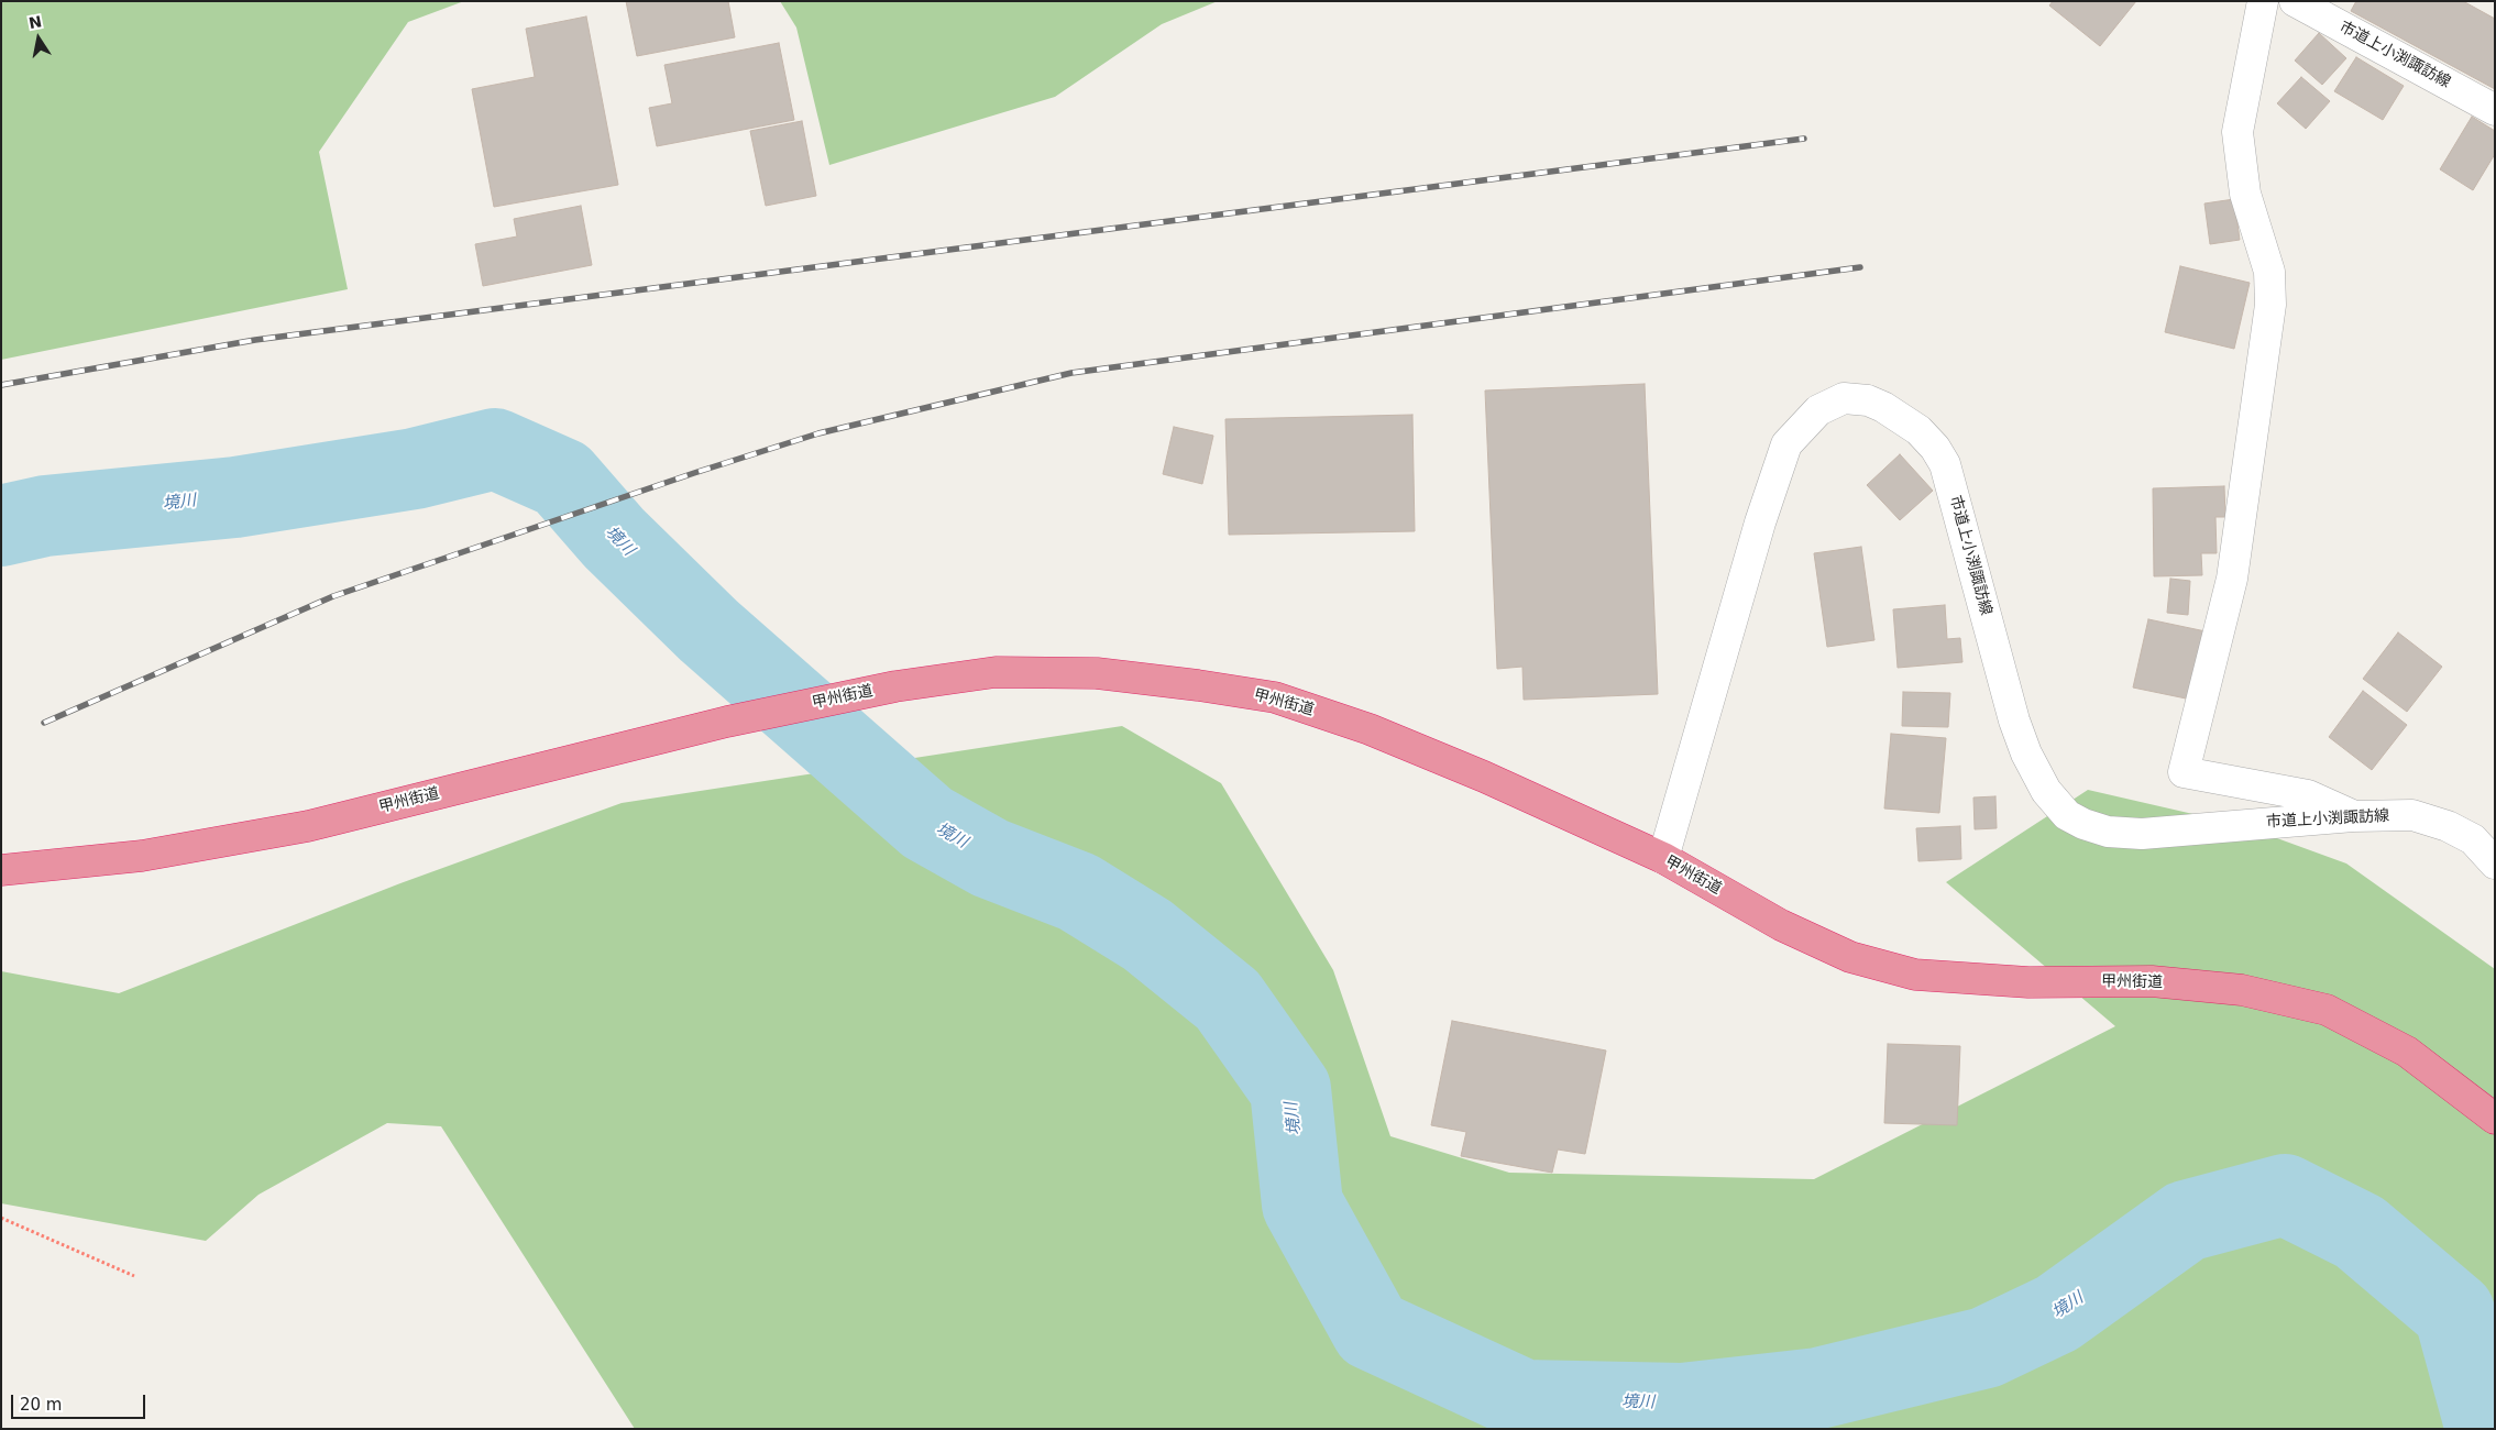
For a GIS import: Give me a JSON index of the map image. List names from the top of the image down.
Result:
{
  "streets": {
    "highway": ["甲州街道"],
    "street": ["市道上小渕諏訪線"]
  },
  "crossings": [
    ["市道上小渕諏訪線", "甲州街道"]
  ],
  "water": ["境川"],
  "scale_bar": "20 m",
  "north": "top"
}
